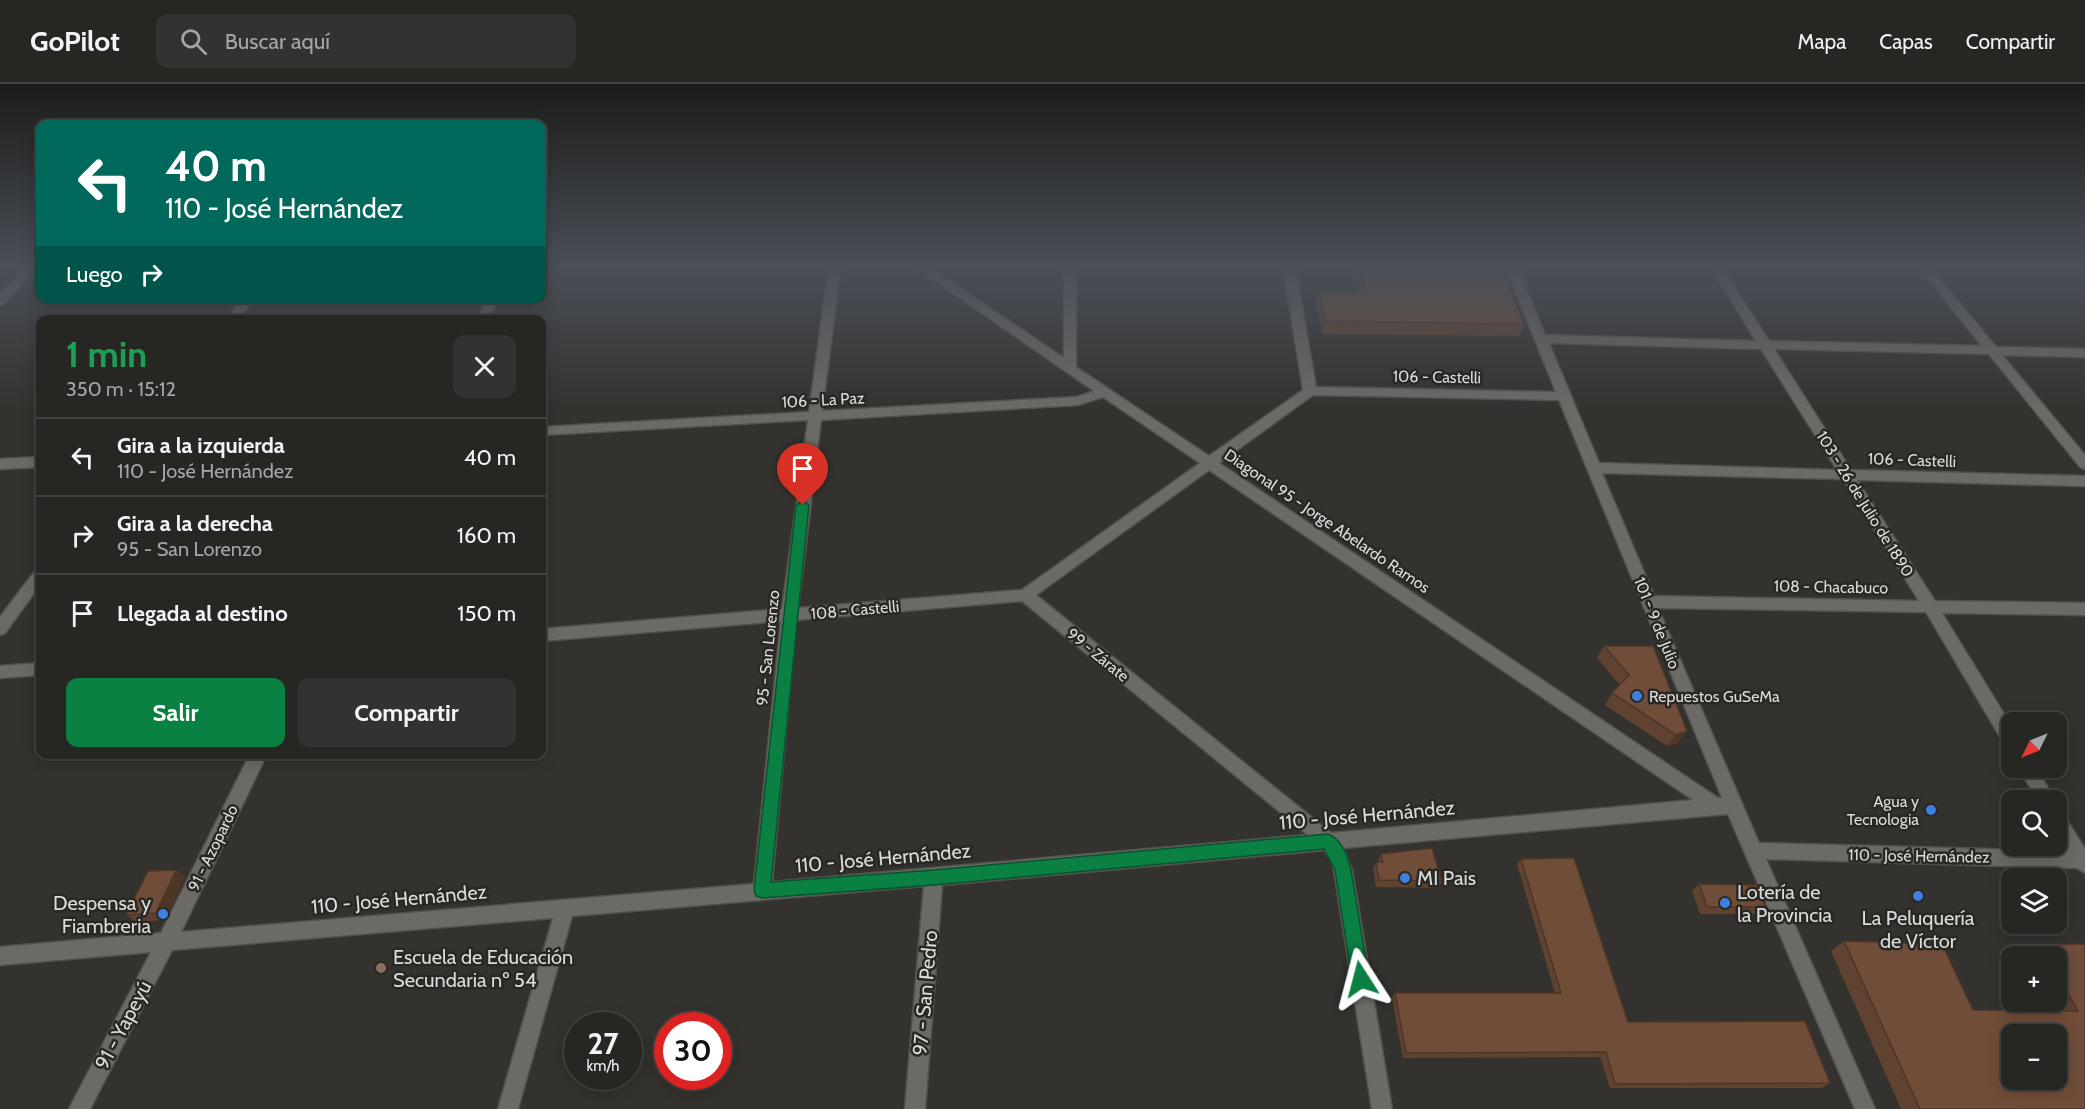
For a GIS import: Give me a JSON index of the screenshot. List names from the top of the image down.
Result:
{
  "streets": {
    "street": [
      "106 - Castelli",
      "106 - La Paz",
      "103 - 26 de Julio de 1890",
      "Diagonal 95 - Jorge Abelardo Ramos",
      "108 - Chacabuco",
      "108 - Castelli",
      "101 - 9 de Julio",
      "95 - San Lorenzo",
      "99 - Zárate",
      "110 - José Hernández",
      "91 - Azopardo",
      "97 - San Pedro",
      "91 - Yapeyú"
    ]
  },
  "crossings": [
    ["106 - Castelli", "103 - 26 de Julio de 1890"],
    ["106 - Castelli", "101 - 9 de Julio"],
    ["106 - La Paz", "Diagonal 95 - Jorge Abelardo Ramos"],
    ["106 - La Paz", "95 - San Lorenzo"],
    ["103 - 26 de Julio de 1890", "108 - Chacabuco"],
    ["Diagonal 95 - Jorge Abelardo Ramos", "110 - José Hernández"],
    ["108 - Chacabuco", "101 - 9 de Julio"],
    ["108 - Castelli", "95 - San Lorenzo"],
    ["108 - Castelli", "99 - Zárate"],
    ["101 - 9 de Julio", "110 - José Hernández"],
    ["95 - San Lorenzo", "110 - José Hernández"],
    ["99 - Zárate", "110 - José Hernández"],
    ["110 - José Hernández", "91 - Azopardo"],
    ["110 - José Hernández", "97 - San Pedro"],
    ["110 - José Hernández", "91 - Yapeyú"],
    ["91 - Azopardo", "91 - Yapeyú"]
  ],
  "places": [
    "Repuestos GuSeMa",
    "Agua y Tecnologia",
    "MI Pais",
    "La Peluquería de Víctor",
    "Lotería de la Provincia",
    "Despensa y Fiambreria",
    "Escuela de Educación Secundaria nº 54"
  ],
  "north": "bottom left",
  "page": {
    "header": "GoPilot",
    "search": "Buscar aquí",
    "nav": ["Mapa", "Capas", "Compartir"],
    "turn": ["40 m", "110 - José Hernández"],
    "then": "Luego",
    "heading": ["1 min", "350 m · 15:12"],
    "list": [
      {
        "name": "Gira a la izquierda",
        "note": "110 - José Hernández",
        "value": "40 m"
      },
      {
        "name": "Gira a la derecha",
        "note": "95 - San Lorenzo",
        "value": "160 m"
      },
      {
        "name": "Llegada al destino",
        "value": "150 m"
      }
    ],
    "buttons": ["Salir", "Compartir"],
    "map_buttons": ["+", "−"],
    "speed": "27 km/h",
    "limit": "30"
  }
}
